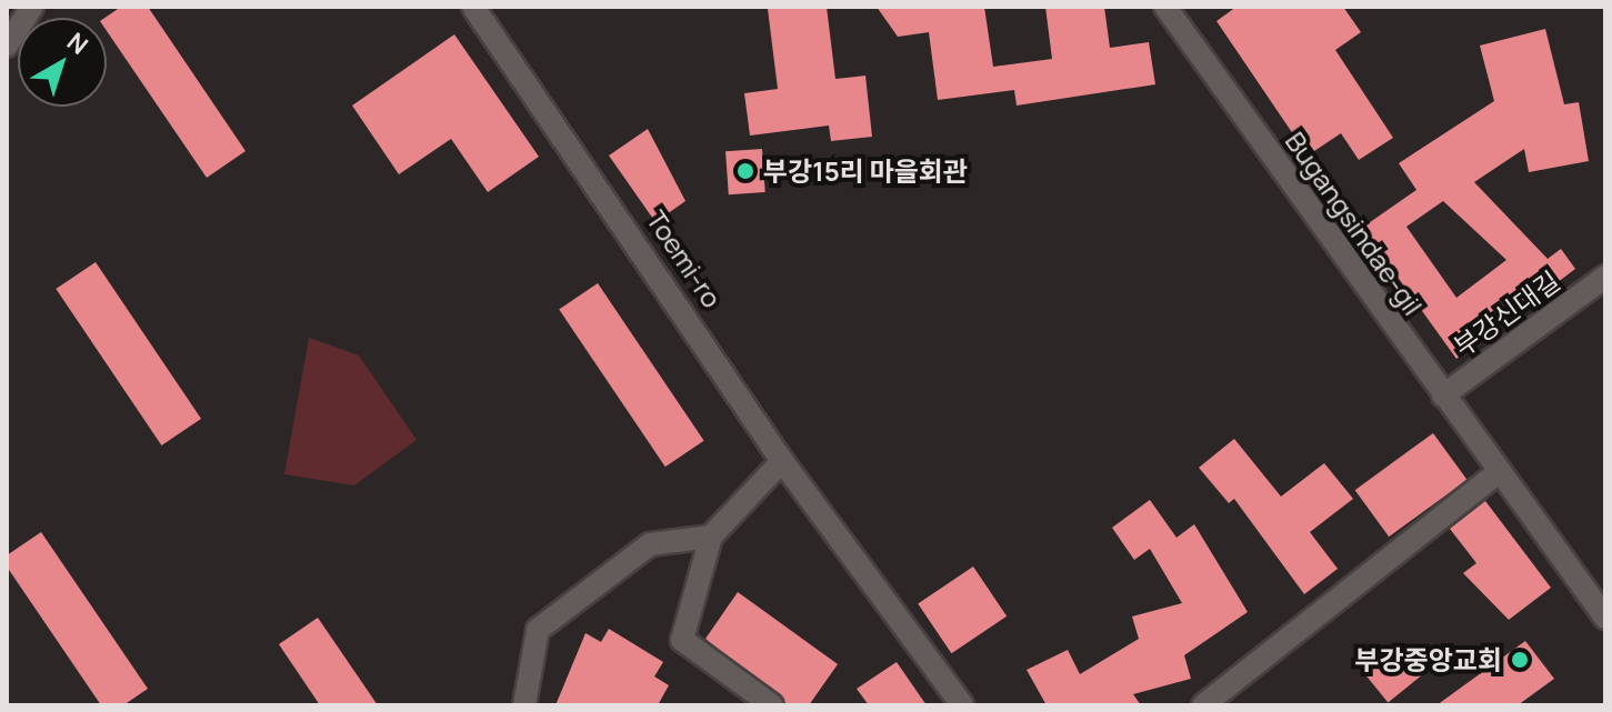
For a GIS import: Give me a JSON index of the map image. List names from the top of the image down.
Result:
{
  "streets": {
    "street": ["Bugangsindae-gil", "Toemi-ro", "부강신대길"]
  },
  "crossings": [
    ["Bugangsindae-gil", "부강신대길"]
  ],
  "places": ["부강15리 마을회관", "부강중앙교회"],
  "north": "top right"
}
